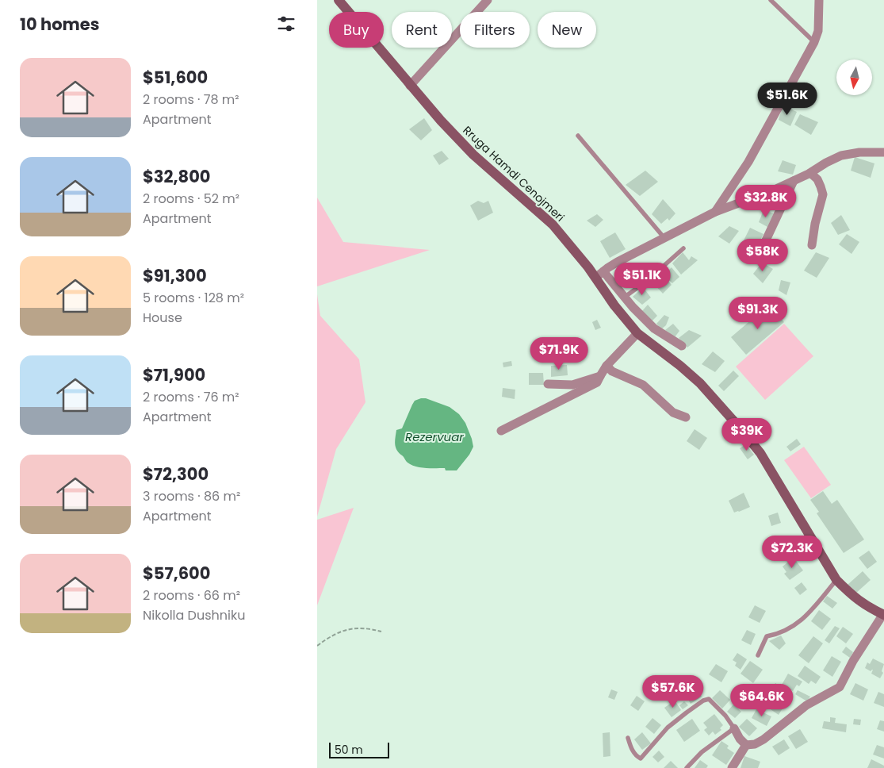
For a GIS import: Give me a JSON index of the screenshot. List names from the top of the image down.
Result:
{
  "streets": {
    "street": ["Rruga Hamdi Cenojmeri"]
  },
  "water": ["Rezervuar"],
  "scale_bar": "50 m",
  "north": "bottom",
  "page": {
    "heading": "10 homes",
    "chip": [
      "Buy",
      "Rent",
      "Filters",
      "New"
    ],
    "list": [
      {
        "name": "$51,600",
        "note": "2 rooms · 78 m² · Apartment"
      },
      {
        "name": "$32,800",
        "note": "2 rooms · 52 m² · Apartment"
      },
      {
        "name": "$91,300",
        "note": "5 rooms · 128 m² · House"
      },
      {
        "name": "$71,900",
        "note": "2 rooms · 76 m² · Apartment"
      },
      {
        "name": "$72,300",
        "note": "3 rooms · 86 m² · Apartment"
      },
      {
        "name": "$57,600",
        "note": "2 rooms · 66 m² · Nikolla Dushniku"
      }
    ],
    "price": [
      "$51.6K",
      "$32.8K",
      "$58K",
      "$51.1K",
      "$91.3K",
      "$71.9K",
      "$39K",
      "$72.3K",
      "$57.6K",
      "$64.6K"
    ],
    "scale": "50 m"
  }
}
